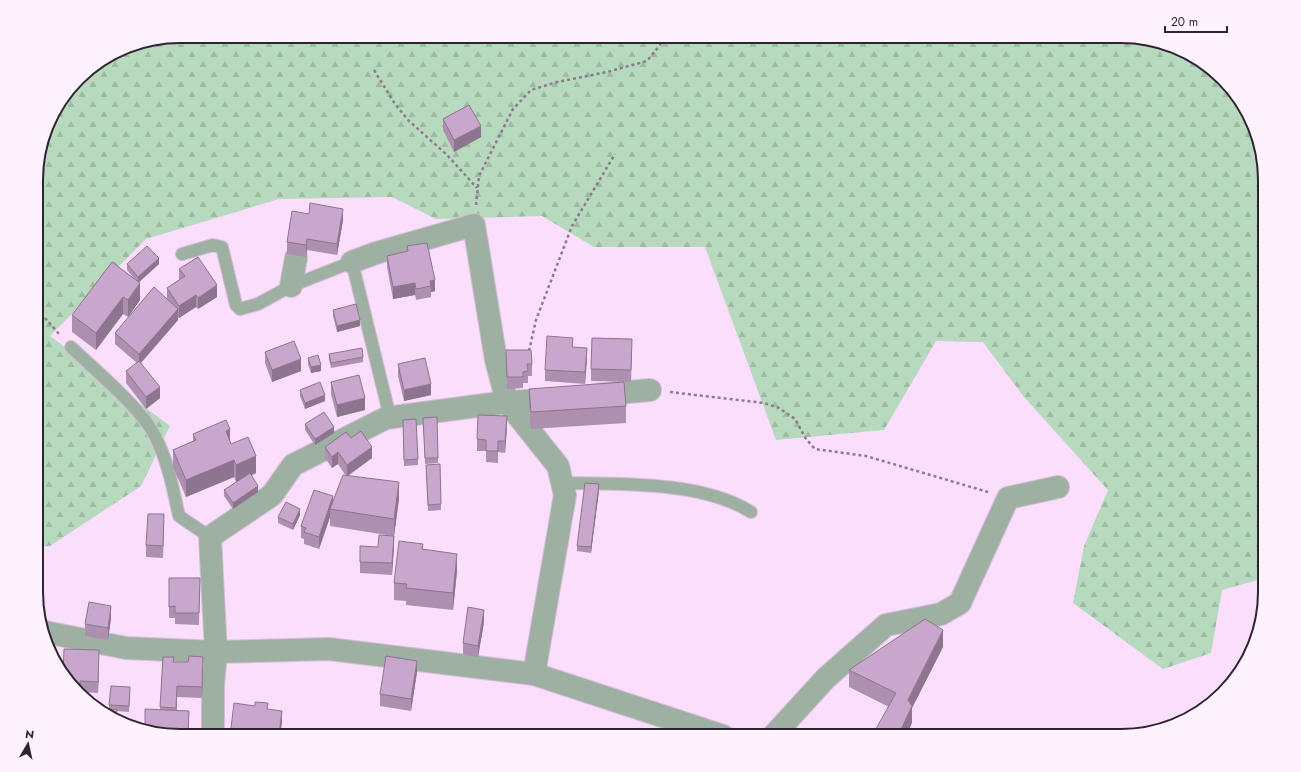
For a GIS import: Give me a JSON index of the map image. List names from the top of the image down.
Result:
{
  "scale_bar": "20 m",
  "north": "top"
}
